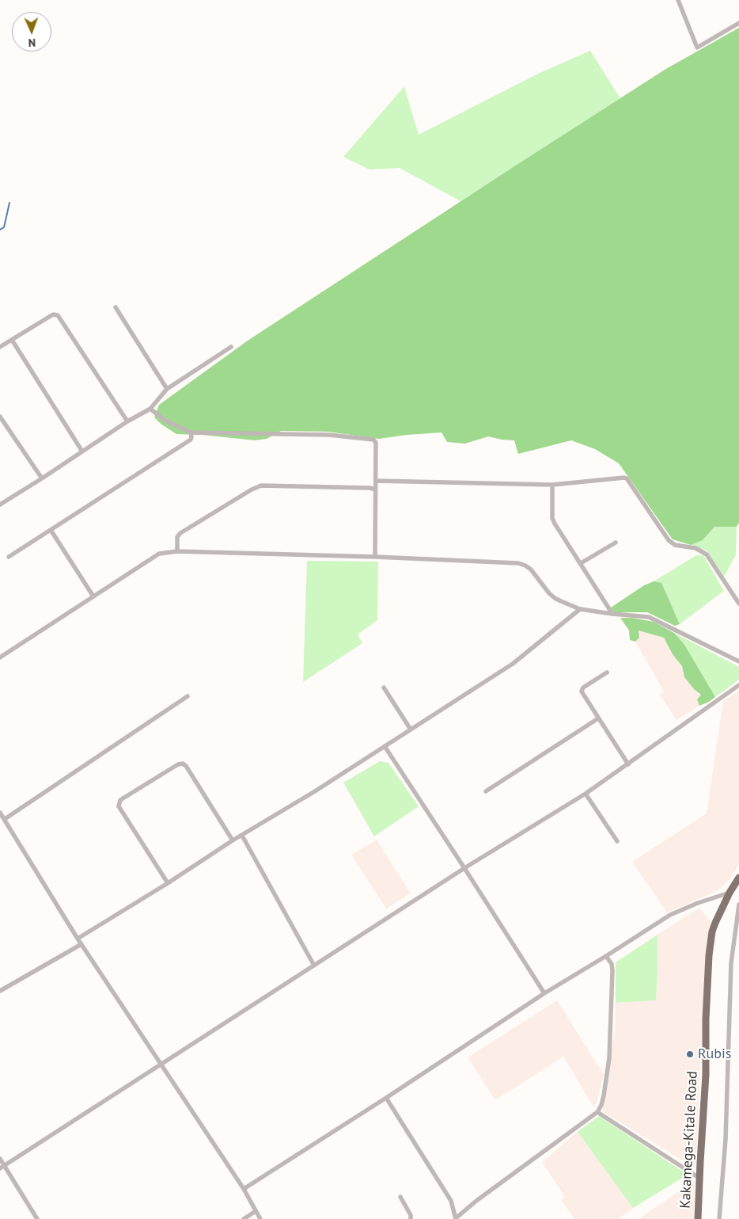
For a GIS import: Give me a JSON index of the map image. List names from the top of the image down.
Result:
{
  "streets": {
    "highway": ["Kakamega-Kitale Road"]
  },
  "places": ["Rubis"],
  "north": "bottom"
}
